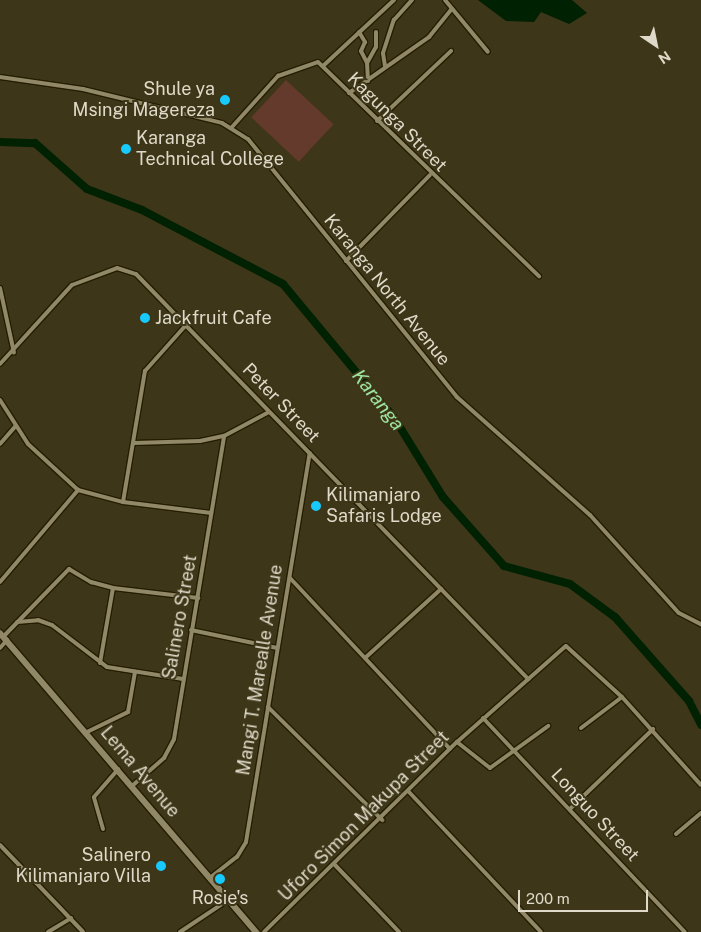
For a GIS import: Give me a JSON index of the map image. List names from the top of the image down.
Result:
{
  "streets": {
    "main road": ["Lema Avenue"],
    "street": [
      "Kagunga Street",
      "Karanga North Avenue",
      "Peter Street",
      "Salinero Street",
      "Mangi T. Marealle Avenue",
      "Longuo Street",
      "Uforo Simon Makupa Street"
    ]
  },
  "crossings": [
    ["Kagunga Street", "Karanga North Avenue"],
    ["Peter Street", "Mangi T. Marealle Avenue"],
    ["Peter Street", "Uforo Simon Makupa Street"],
    ["Salinero Street", "Lema Avenue"],
    ["Mangi T. Marealle Avenue", "Lema Avenue"],
    ["Longuo Street", "Uforo Simon Makupa Street"]
  ],
  "water": ["Karanga"],
  "places": [
    "Shule ya Msingi Magereza",
    "Karanga Technical College",
    "Jackfruit Cafe",
    "Kilimanjaro Safaris Lodge",
    "Salinero Kilimanjaro Villa",
    "Rosie's"
  ],
  "scale_bar": "200 m",
  "north": "bottom right"
}
